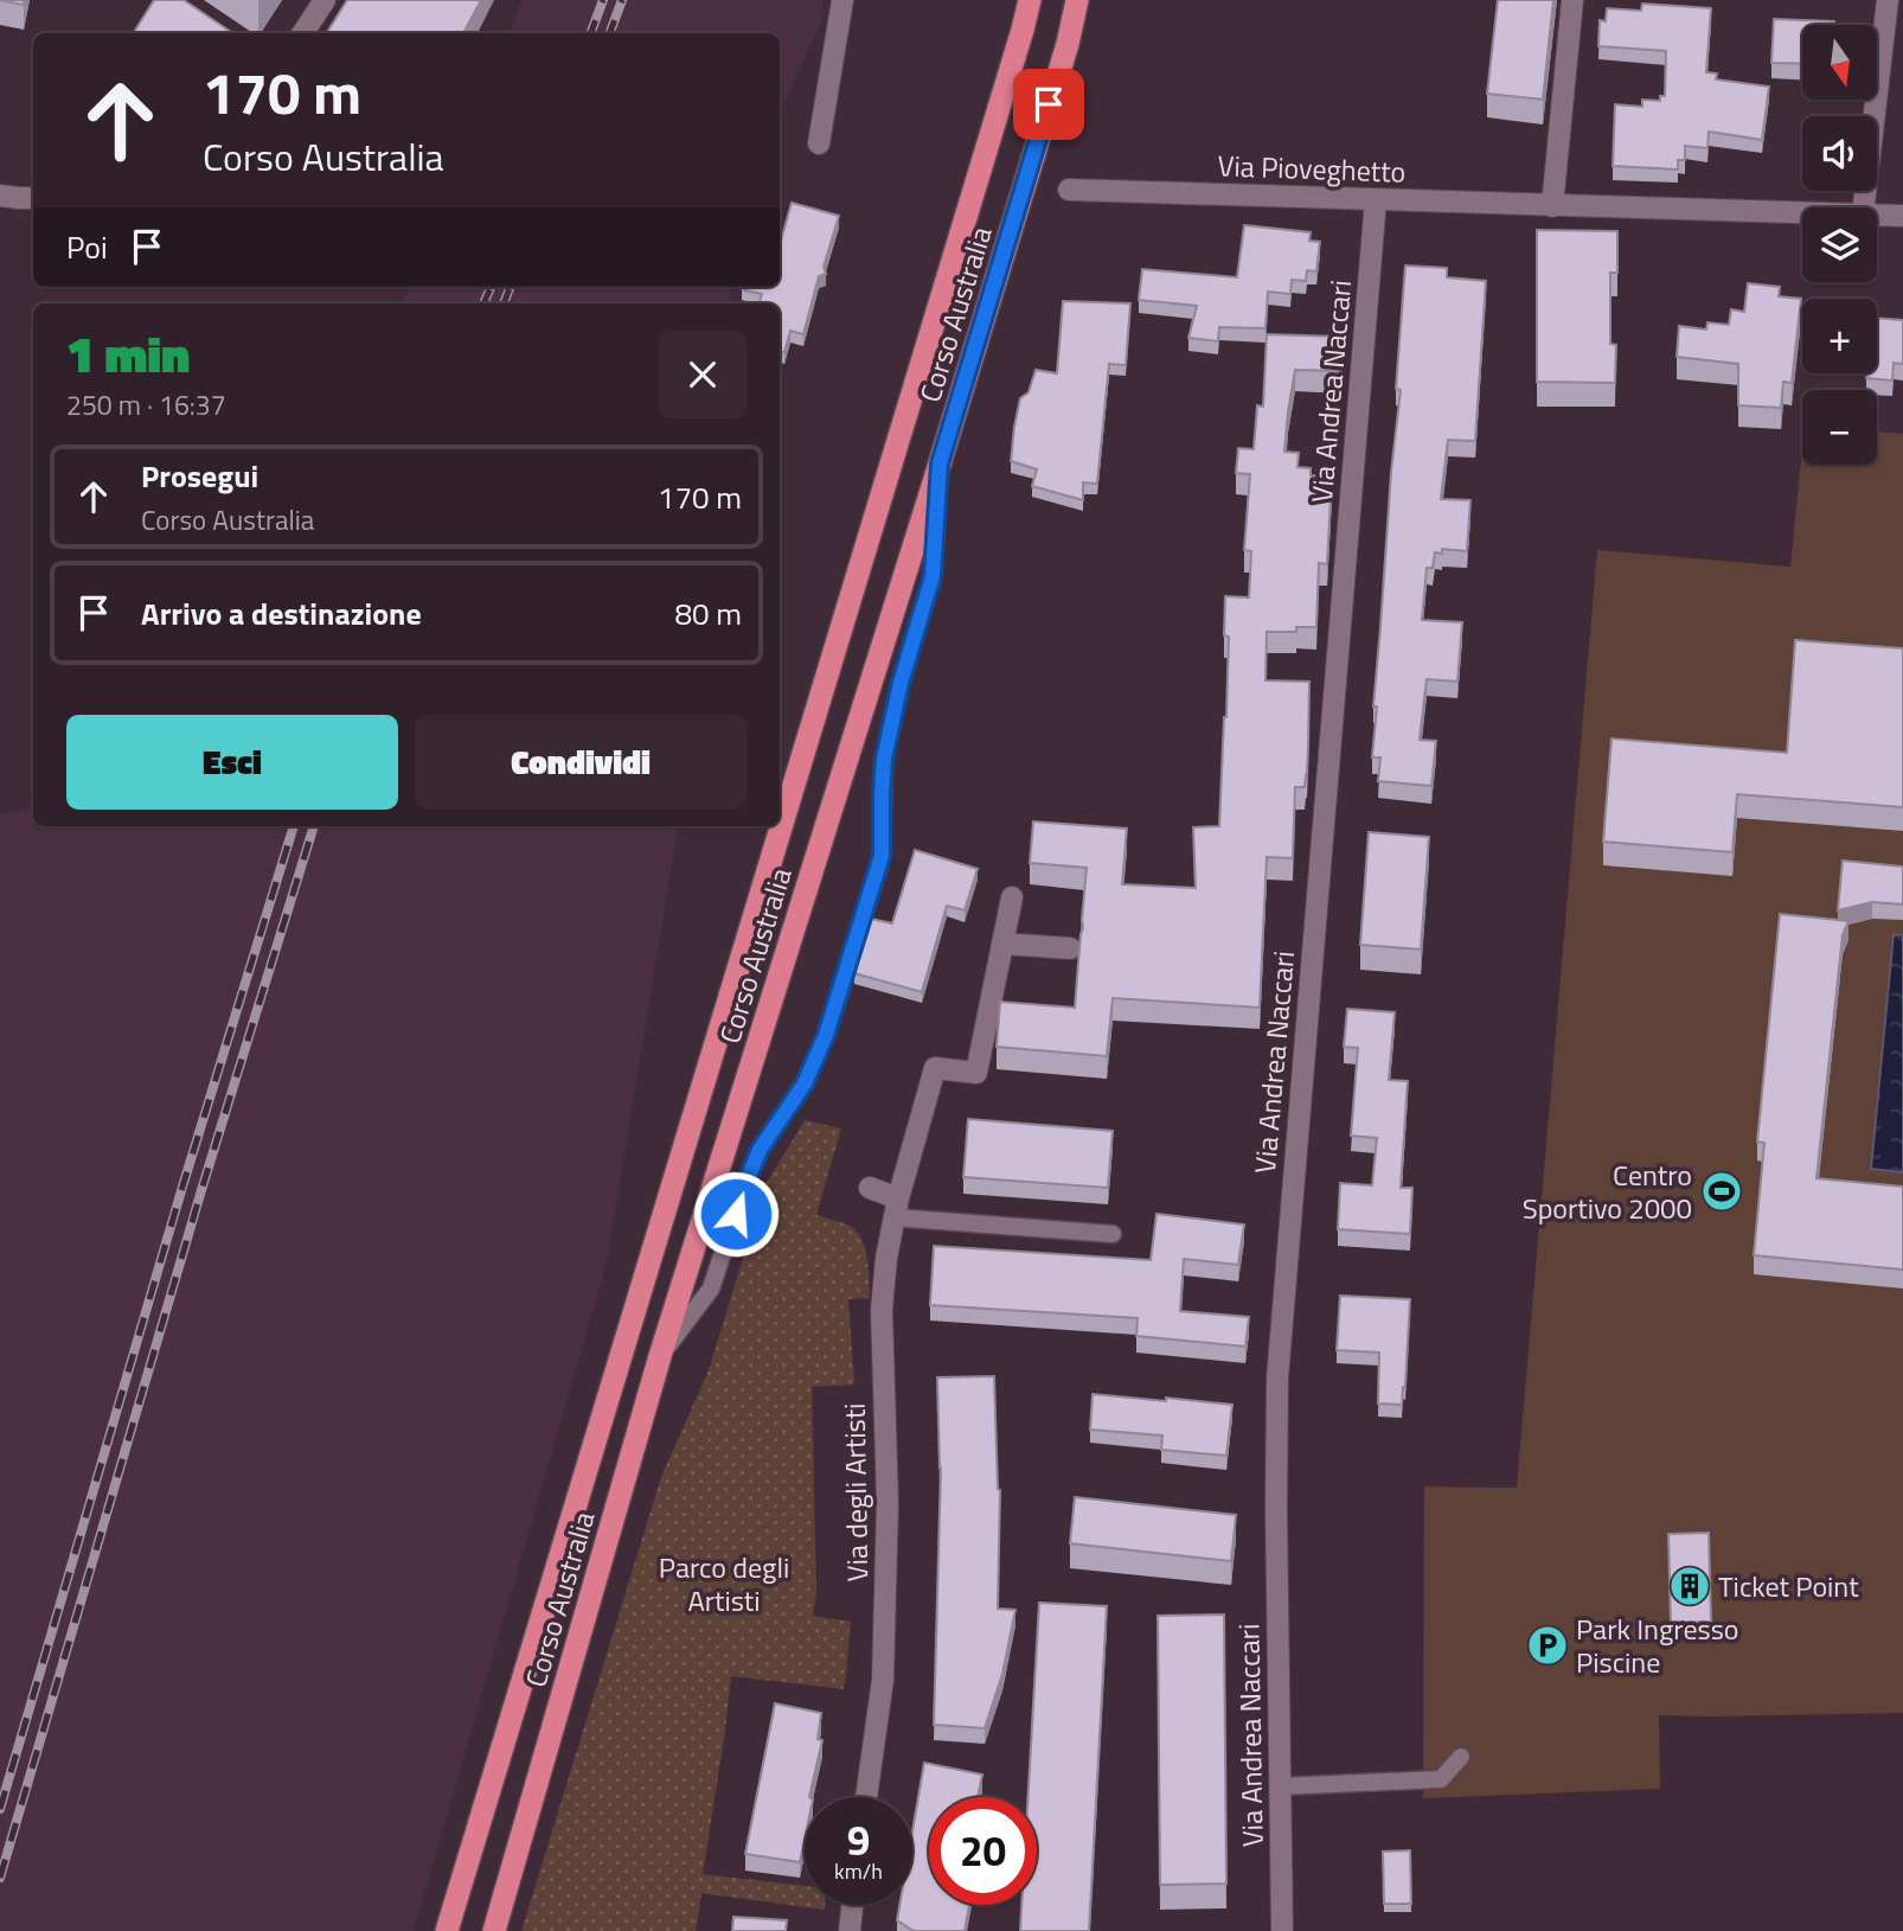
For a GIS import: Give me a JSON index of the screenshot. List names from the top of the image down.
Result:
{
  "streets": {
    "highway": ["Corso Australia"],
    "street": ["Via Pioveghetto", "Via Andrea Naccari", "Via degli Artisti"]
  },
  "crossings": [
    ["Via Pioveghetto", "Via Andrea Naccari"]
  ],
  "parks": ["Parco degli Artisti"],
  "places": {
    "sports": ["Centro Sportivo 2000"],
    "building": ["Ticket Point"],
    "parking": ["Park Ingresso Piscine"]
  },
  "north": "bottom",
  "page": {
    "map_buttons": ["+", "−"],
    "turn": ["170 m", "Corso Australia"],
    "then": "Poi",
    "heading": ["1 min", "250 m · 16:37"],
    "list": [
      {
        "name": "Prosegui",
        "note": "Corso Australia",
        "value": "170 m"
      },
      {
        "name": "Arrivo a destinazione",
        "value": "80 m"
      }
    ],
    "buttons": ["Esci", "Condividi"],
    "speed": "9 km/h",
    "limit": "20"
  }
}
